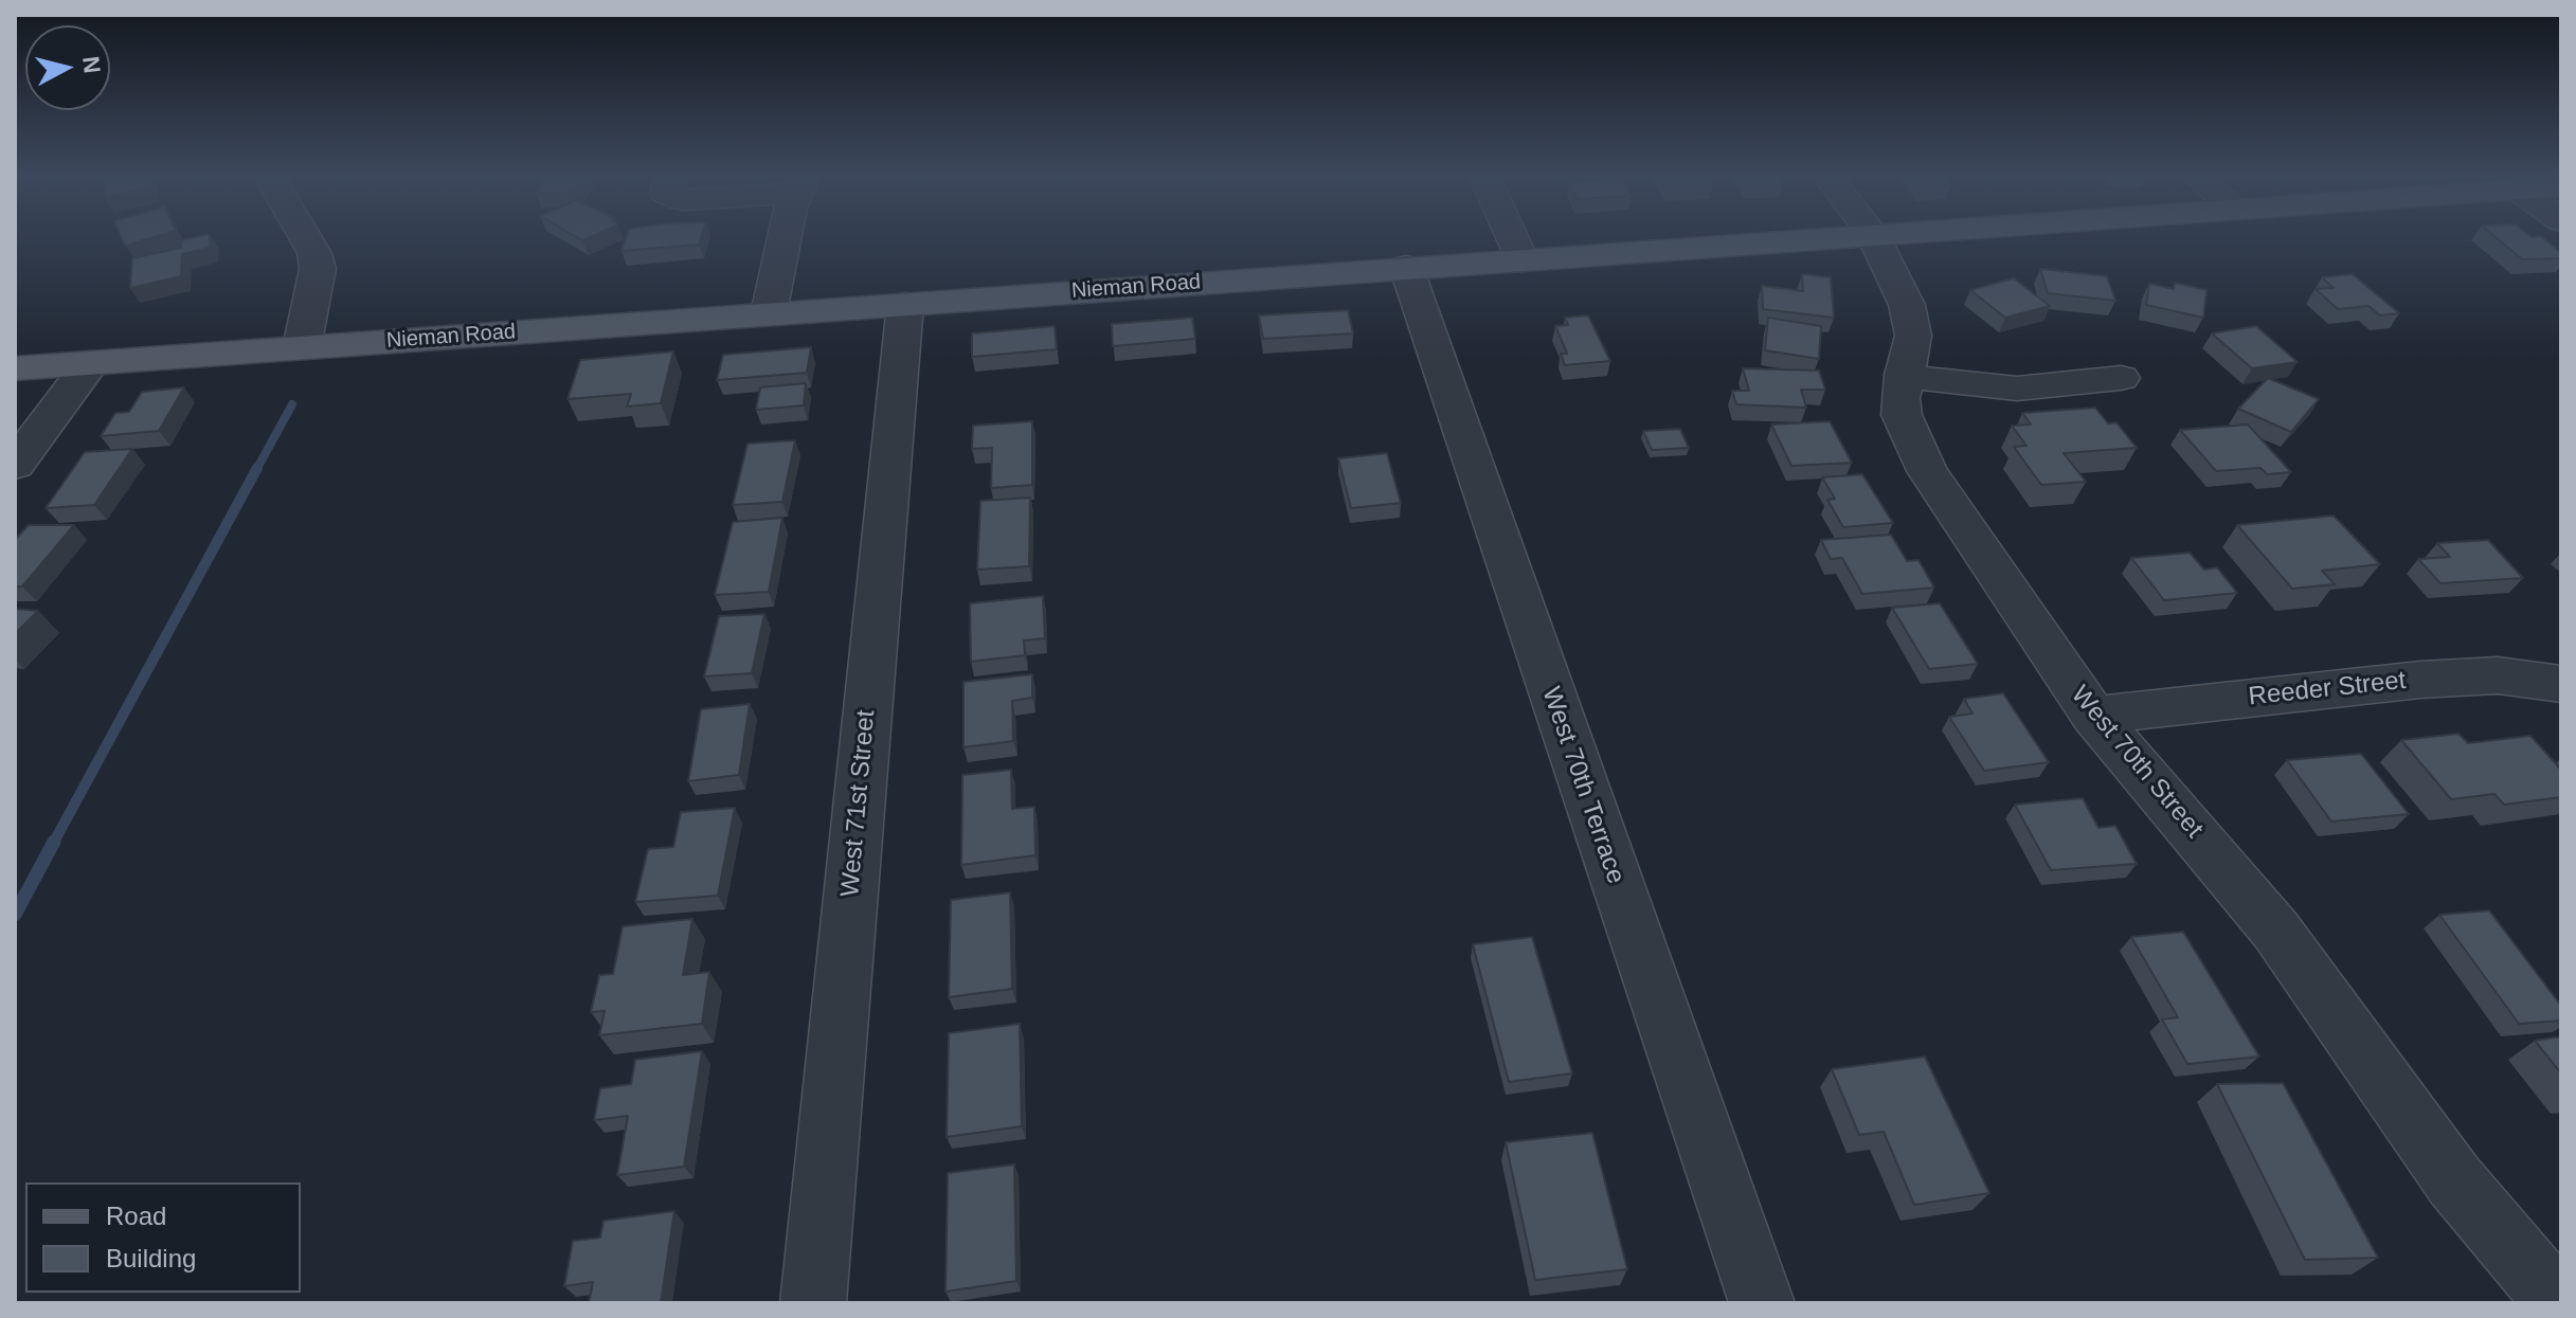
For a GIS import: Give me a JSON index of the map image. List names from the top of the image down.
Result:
{
  "streets": {
    "main road": ["Nieman Road"],
    "street": [
      "Reeder Street",
      "West 70th Street",
      "West 70th Terrace",
      "West 71st Street"
    ]
  },
  "crossings": [
    ["Nieman Road", "West 70th Terrace"],
    ["Nieman Road", "West 71st Street"],
    ["Reeder Street", "West 70th Street"]
  ],
  "legend": ["Road", "Building"],
  "north": "right"
}
